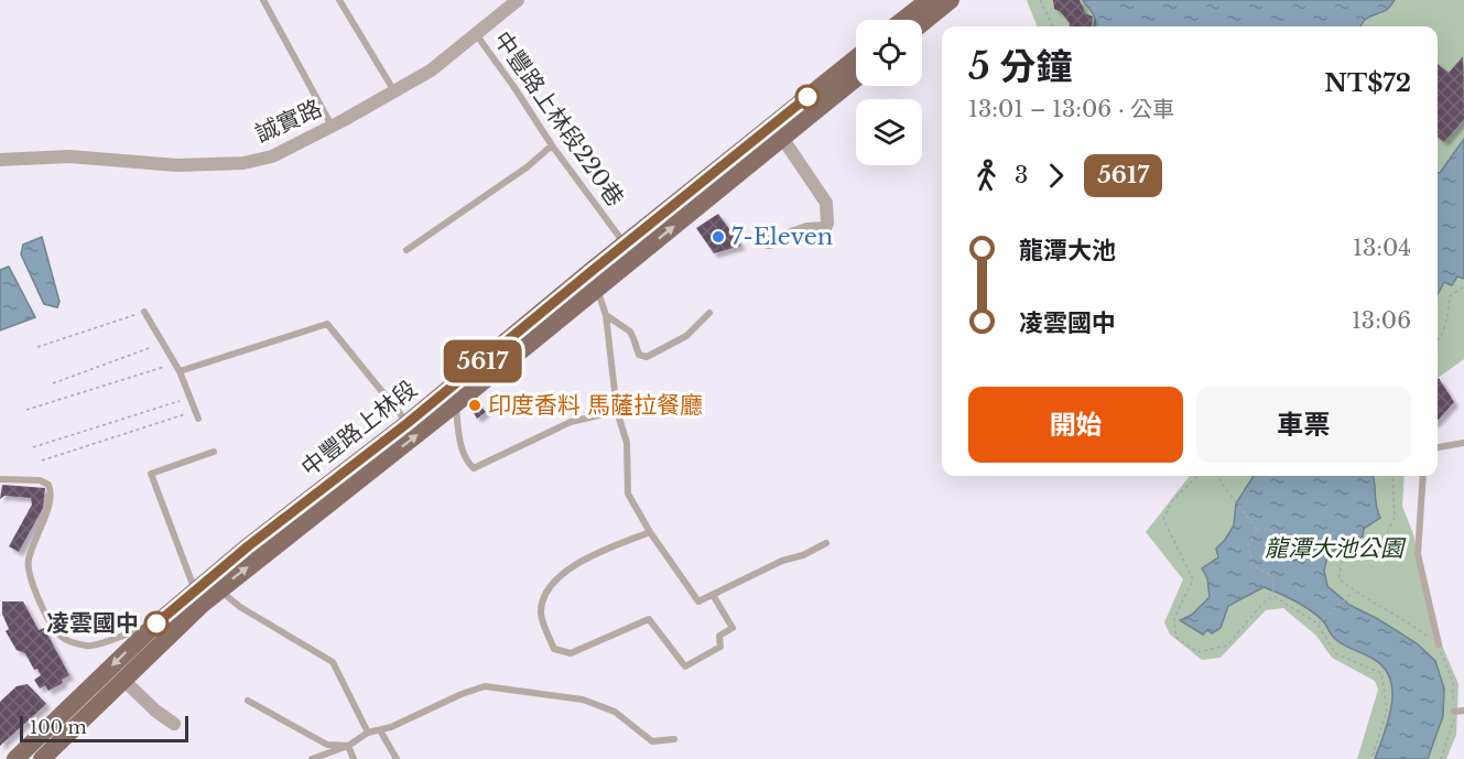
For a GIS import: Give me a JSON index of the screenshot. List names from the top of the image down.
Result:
{
  "streets": {
    "main road": ["中豐路上林段"],
    "street": ["誠實路"],
    "lane": ["中豐路上林段220巷"]
  },
  "crossings": [
    ["中豐路上林段220巷", "誠實路"],
    ["中豐路上林段220巷", "中豐路上林段"]
  ],
  "parks": ["龍潭大池公園"],
  "places": ["7-Eleven", "印度香料 馬薩拉餐廳", "凌雲國中"],
  "lines": ["bus line 5617"],
  "scale_bar": "100 m",
  "page": {
    "on_map": "5617",
    "heading": ["5 分鐘", "13:01 – 13:06 · 公車", "NT$72"],
    "legs": ["3", "5617"],
    "list": [
      {
        "name": "龍潭大池",
        "value": "13:04"
      },
      {
        "name": "凌雲國中",
        "value": "13:06"
      }
    ],
    "buttons": ["開始", "車票"],
    "scale": "100 m"
  }
}
